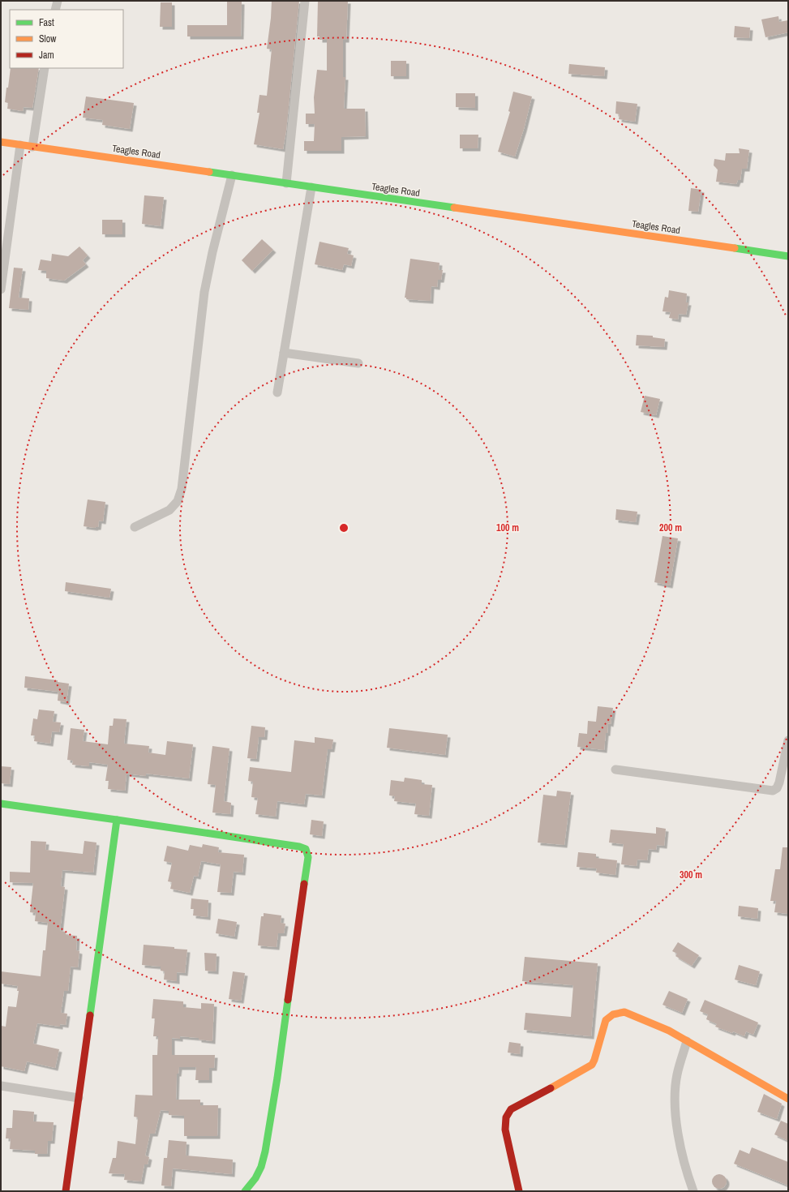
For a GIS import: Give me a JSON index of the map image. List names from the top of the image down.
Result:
{
  "streets": {
    "street": ["Teagles Road"]
  },
  "legend": ["Fast", "Slow", "Jam"],
  "rings": ["100 m", "200 m", "300 m"]
}
